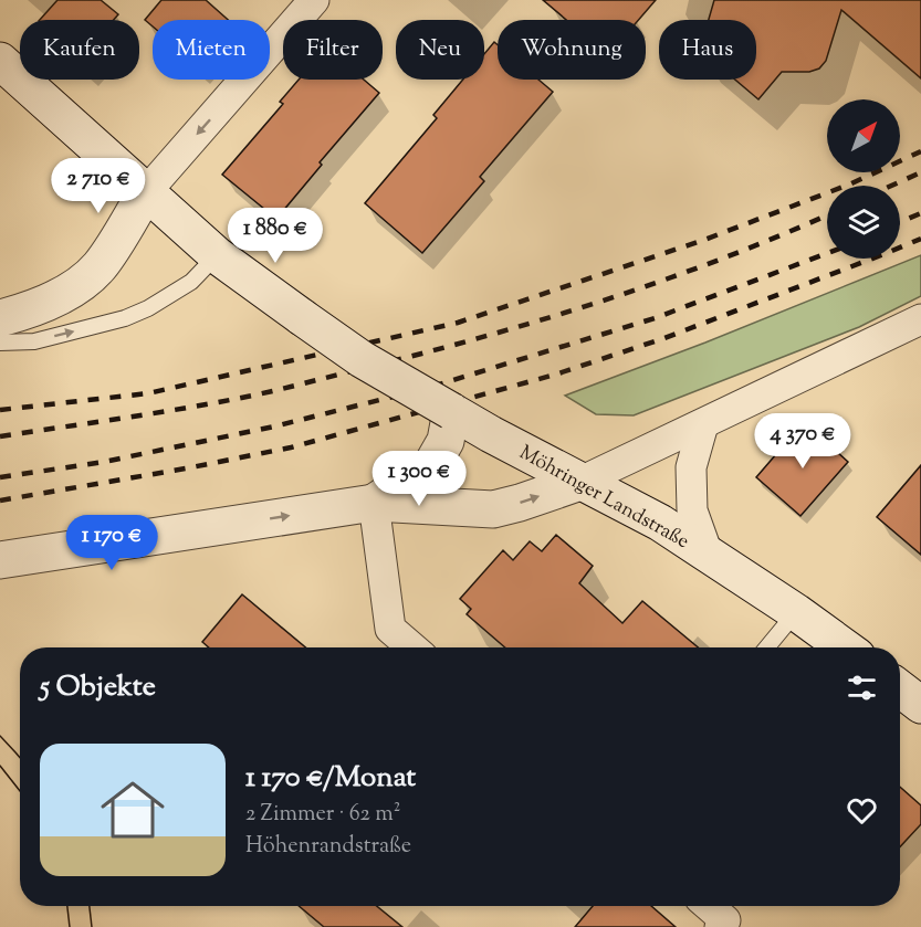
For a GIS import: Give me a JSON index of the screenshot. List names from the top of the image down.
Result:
{
  "streets": {
    "main road": ["Möhringer Landstraße"]
  },
  "north": "top right",
  "page": {
    "chip": [
      "Kaufen",
      "Mieten",
      "Filter",
      "Neu",
      "Wohnung",
      "Haus"
    ],
    "price": [
      "2 710 €",
      "1 880 €",
      "4 370 €",
      "1 300 €",
      "1 170 €"
    ],
    "heading": "5 Objekte",
    "list": [
      {
        "name": "1 170 €/Monat",
        "note": "2 Zimmer · 62 m² · Höhenrandstraße"
      }
    ]
  }
}
